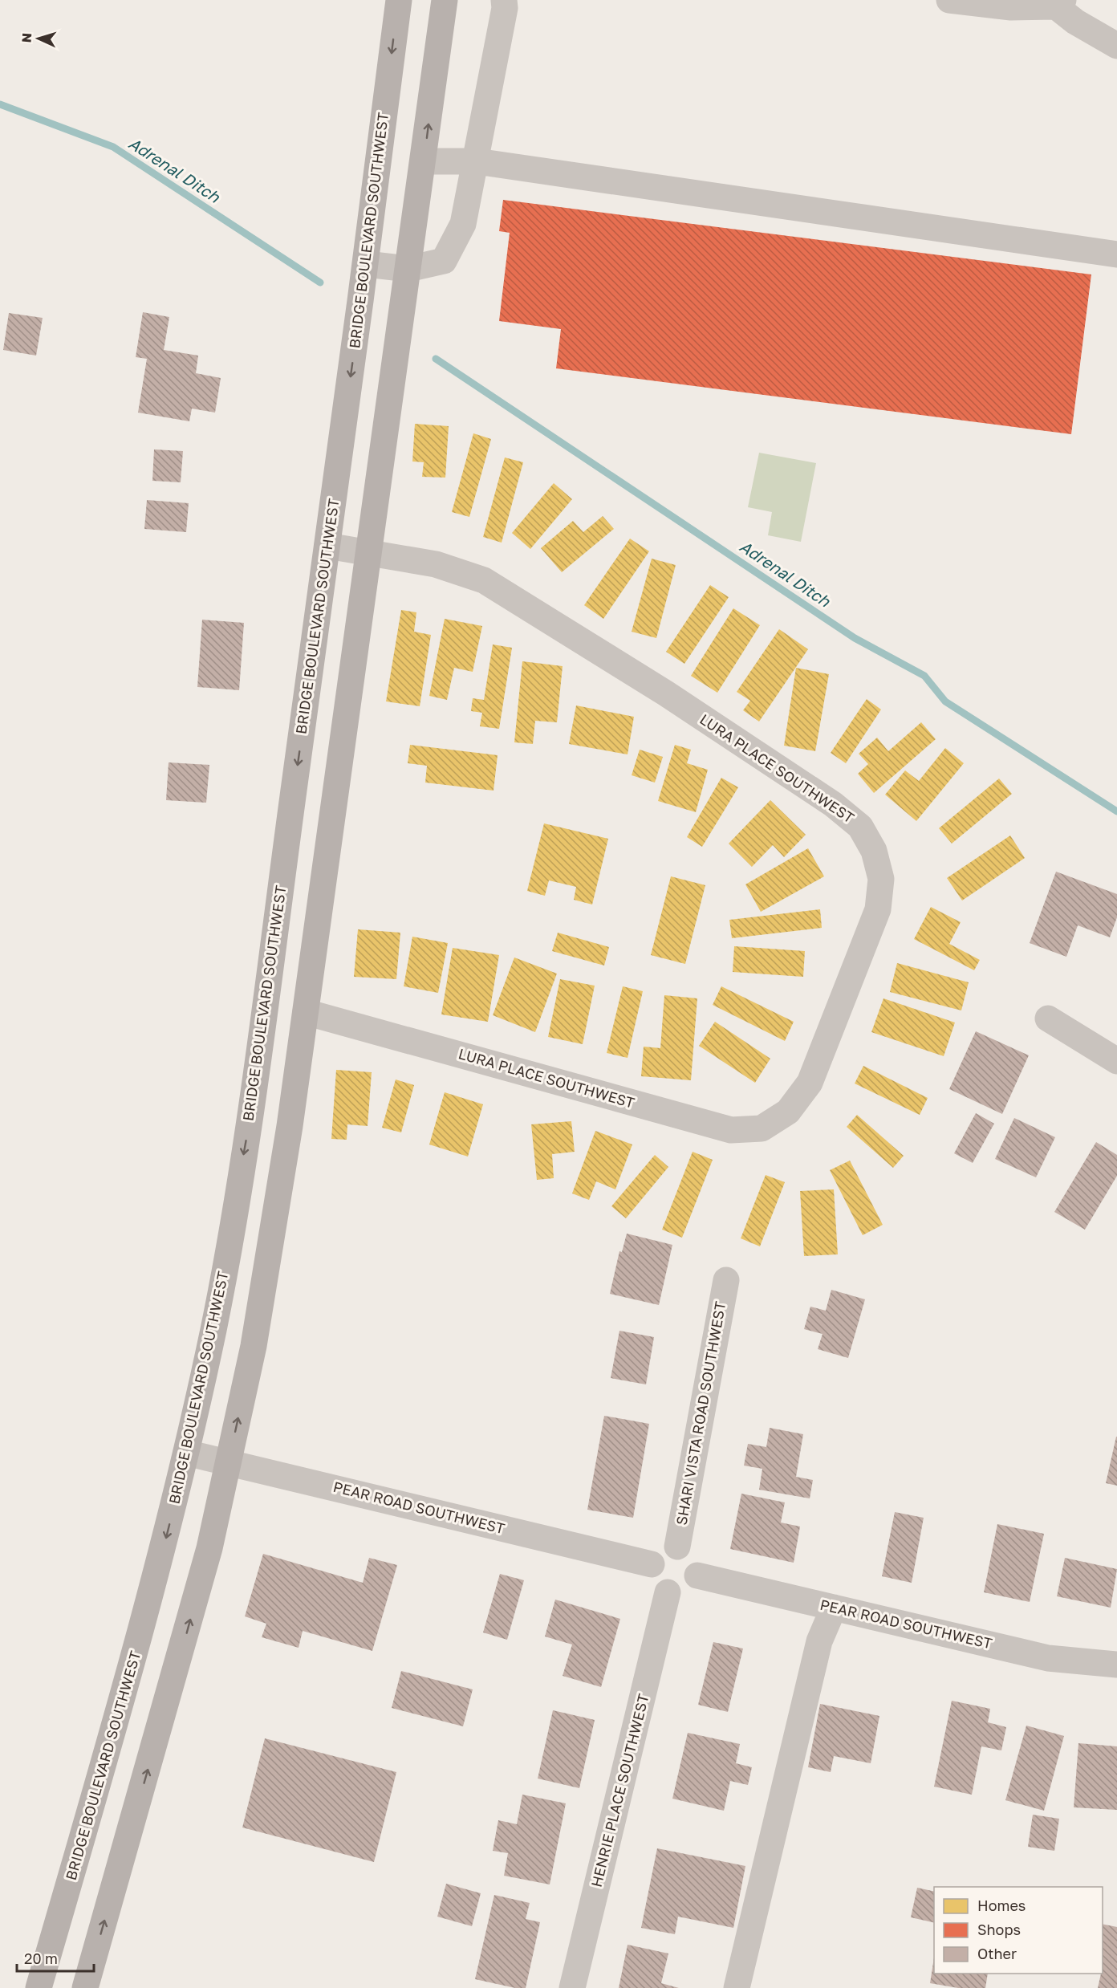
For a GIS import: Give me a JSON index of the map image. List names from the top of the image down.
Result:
{
  "streets": {
    "main road": ["BRIDGE BOULEVARD SOUTHWEST"],
    "street": [
      "LURA PLACE SOUTHWEST",
      "SHARI VISTA ROAD SOUTHWEST",
      "PEAR ROAD SOUTHWEST",
      "HENRIE PLACE SOUTHWEST"
    ]
  },
  "crossings": [
    ["BRIDGE BOULEVARD SOUTHWEST", "LURA PLACE SOUTHWEST"],
    ["BRIDGE BOULEVARD SOUTHWEST", "PEAR ROAD SOUTHWEST"],
    ["SHARI VISTA ROAD SOUTHWEST", "PEAR ROAD SOUTHWEST"],
    ["SHARI VISTA ROAD SOUTHWEST", "HENRIE PLACE SOUTHWEST"],
    ["PEAR ROAD SOUTHWEST", "HENRIE PLACE SOUTHWEST"]
  ],
  "water": ["Adrenal Ditch"],
  "legend": ["Homes", "Shops", "Other"],
  "scale_bar": "20 m",
  "north": "left"
}
